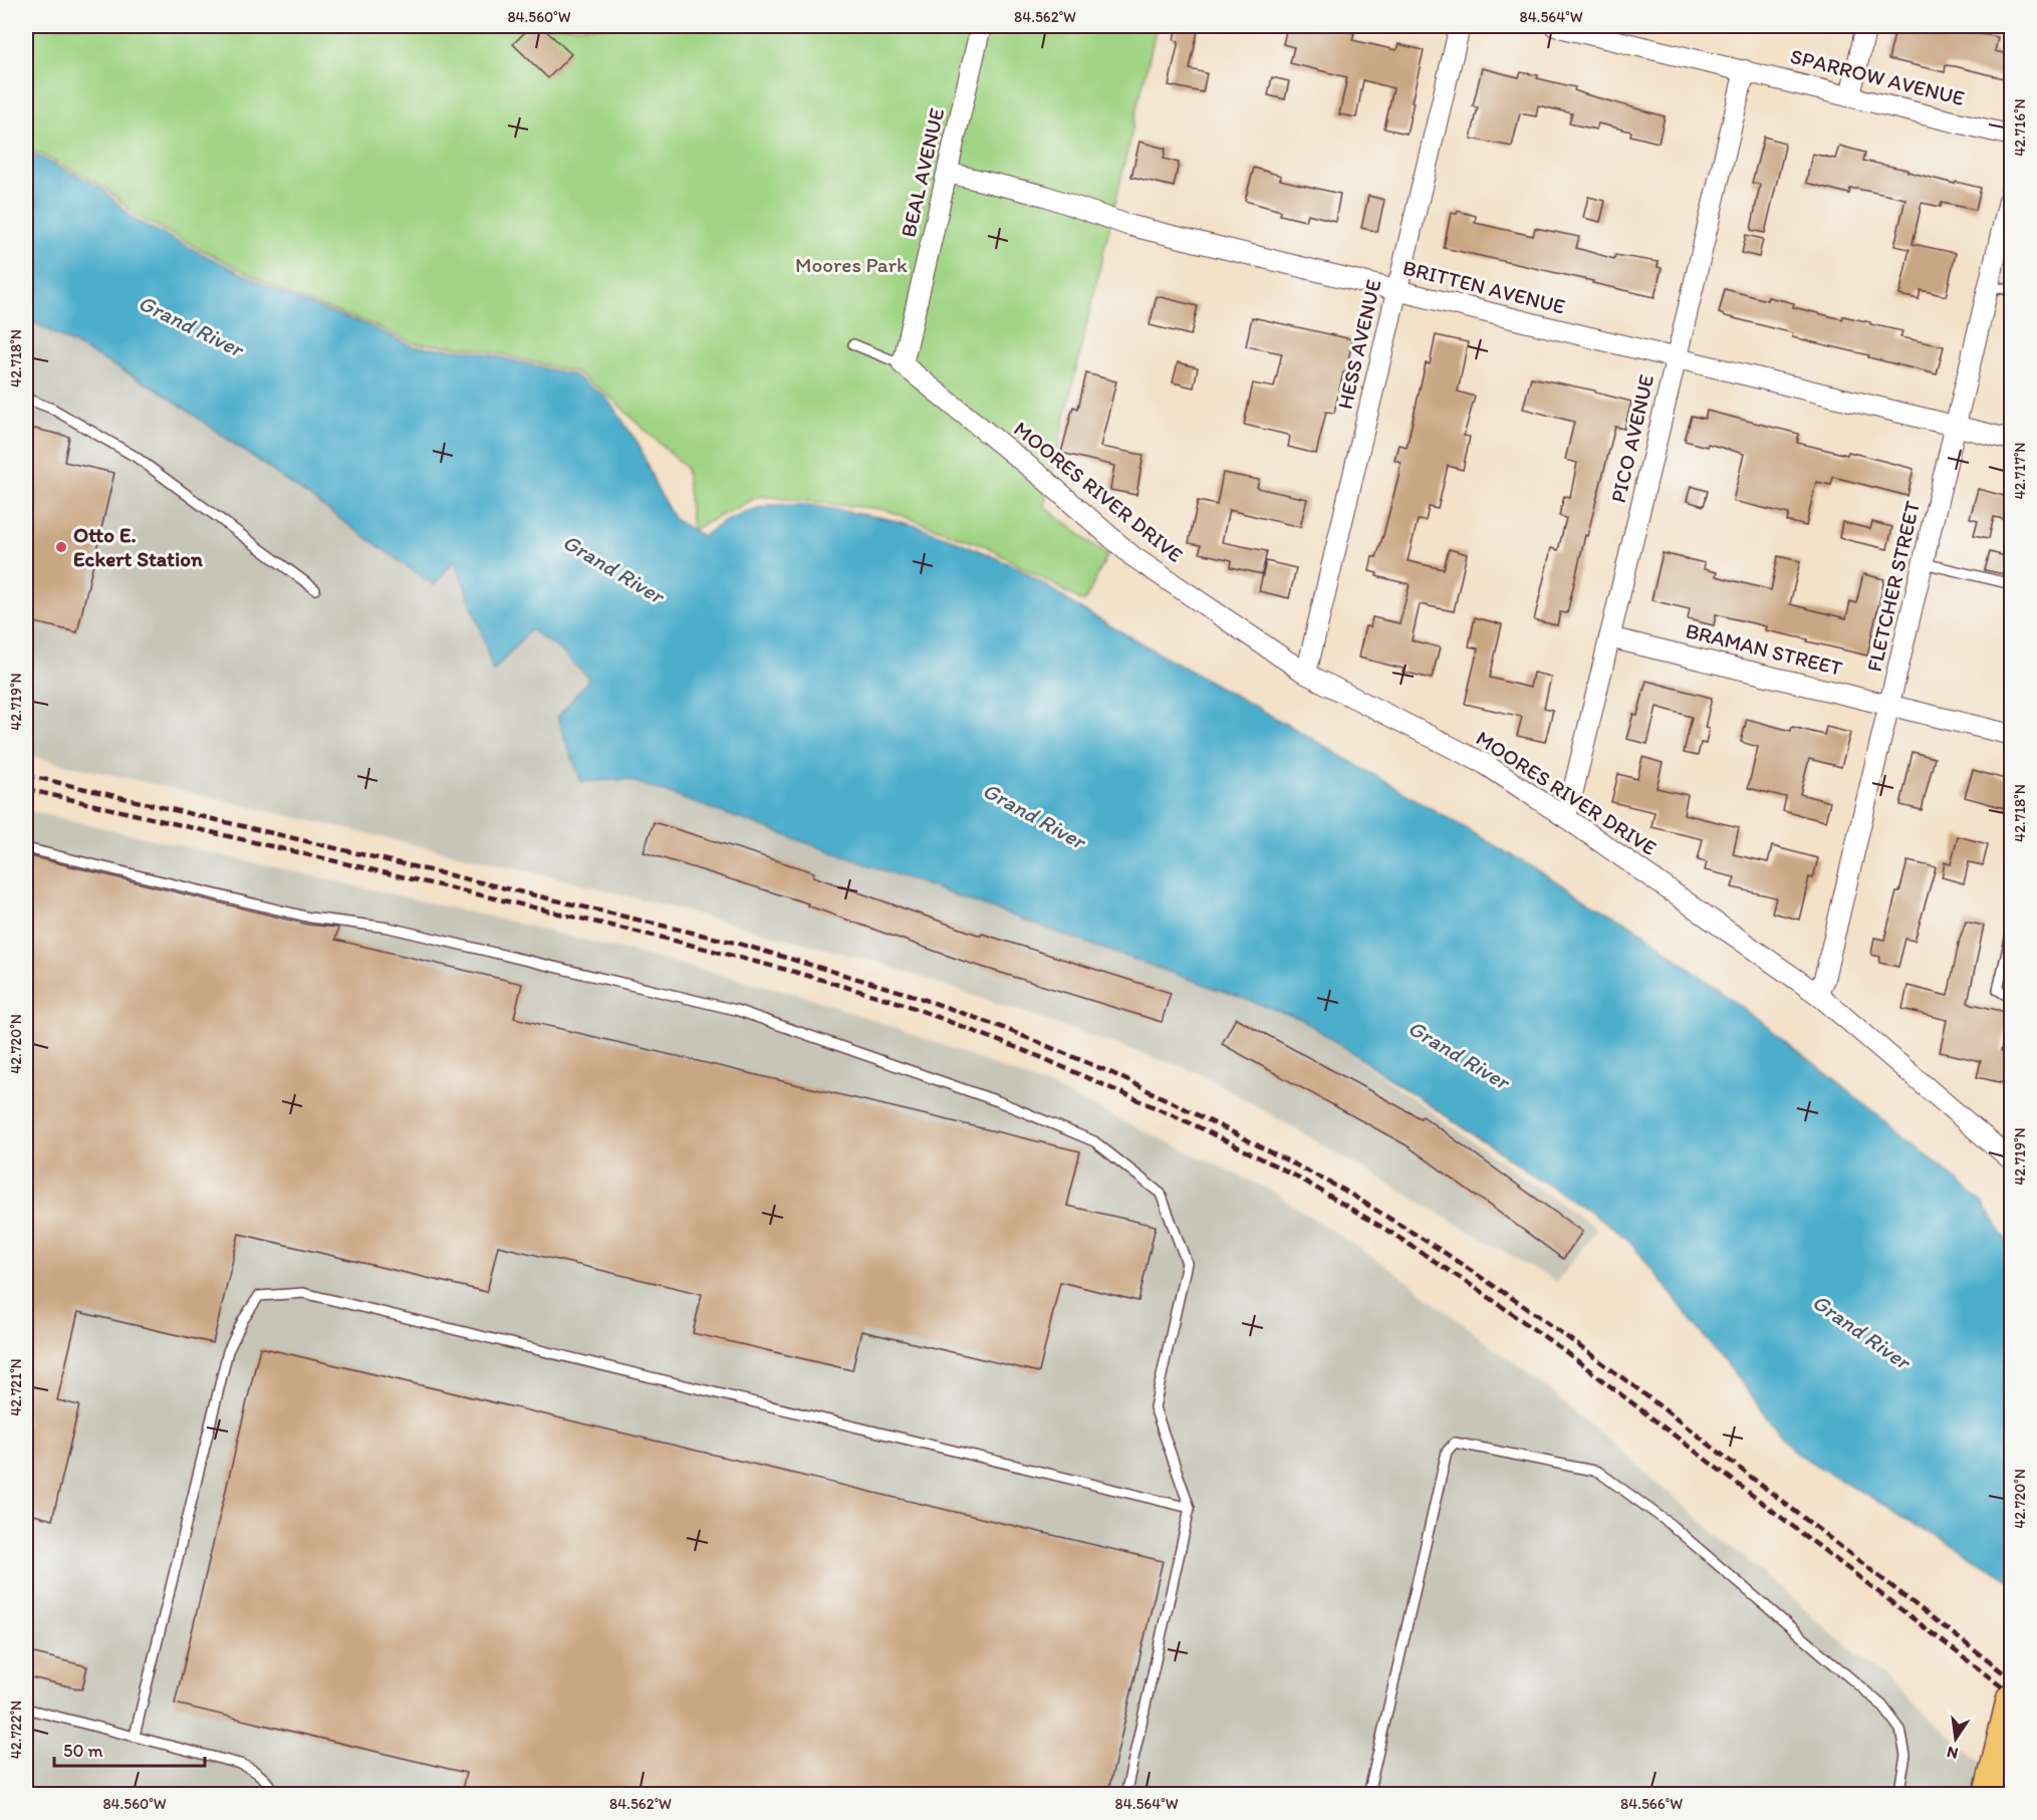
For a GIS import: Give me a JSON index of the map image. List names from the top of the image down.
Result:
{
  "streets": {
    "street": [
      "SPARROW AVENUE",
      "BEAL AVENUE",
      "BRITTEN AVENUE",
      "HESS AVENUE",
      "PICO AVENUE",
      "MOORES RIVER DRIVE",
      "FLETCHER STREET",
      "BRAMAN STREET"
    ]
  },
  "crossings": [
    ["SPARROW AVENUE", "PICO AVENUE"],
    ["BEAL AVENUE", "BRITTEN AVENUE"],
    ["BEAL AVENUE", "MOORES RIVER DRIVE"],
    ["BRITTEN AVENUE", "HESS AVENUE"],
    ["BRITTEN AVENUE", "PICO AVENUE"],
    ["BRITTEN AVENUE", "FLETCHER STREET"],
    ["HESS AVENUE", "MOORES RIVER DRIVE"],
    ["PICO AVENUE", "MOORES RIVER DRIVE"],
    ["PICO AVENUE", "BRAMAN STREET"],
    ["MOORES RIVER DRIVE", "FLETCHER STREET"],
    ["FLETCHER STREET", "BRAMAN STREET"]
  ],
  "water": ["Grand River"],
  "parks": ["Moores Park"],
  "places": ["Otto E. Eckert Station"],
  "scale_bar": "50 m",
  "north": "bottom",
  "coordinates": [
    "84.560°W",
    "84.562°W",
    "84.564°W",
    "42.716°N",
    "42.718°N",
    "42.717°N",
    "42.719°N",
    "42.720°N",
    "42.721°N",
    "42.722°N",
    "84.566°W"
  ]
}
